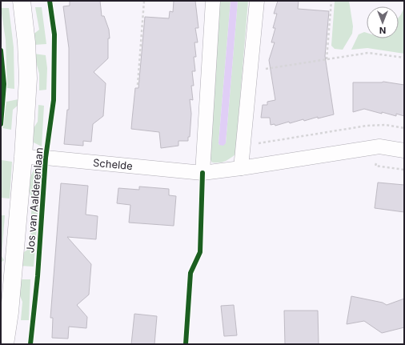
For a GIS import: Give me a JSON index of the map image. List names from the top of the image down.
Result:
{
  "streets": {
    "street": ["Schelde", "Jos van Aalderenlaan"]
  },
  "crossings": [
    ["Schelde", "Jos van Aalderenlaan"]
  ],
  "north": "bottom"
}
